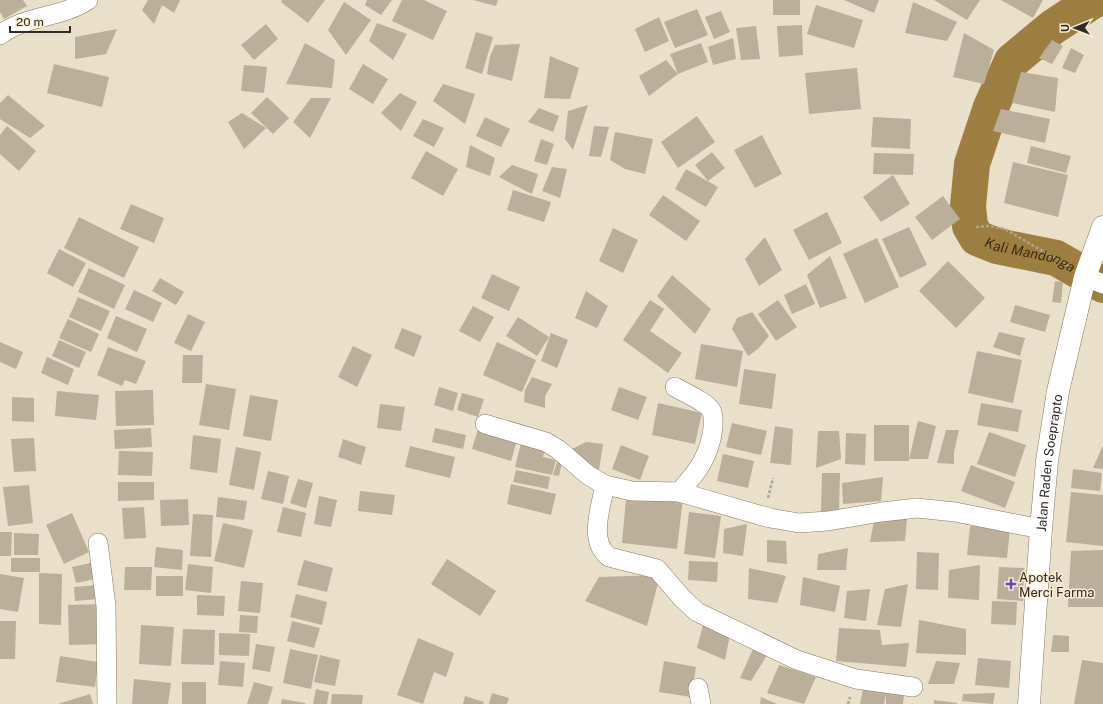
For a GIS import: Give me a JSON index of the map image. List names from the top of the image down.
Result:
{
  "streets": {
    "highway": ["Jalan Raden Soeprapto"]
  },
  "water": ["Kali Mandonga"],
  "places": {
    "health": ["Apotek Merci Farma"]
  },
  "scale_bar": "20 m",
  "north": "left"
}
